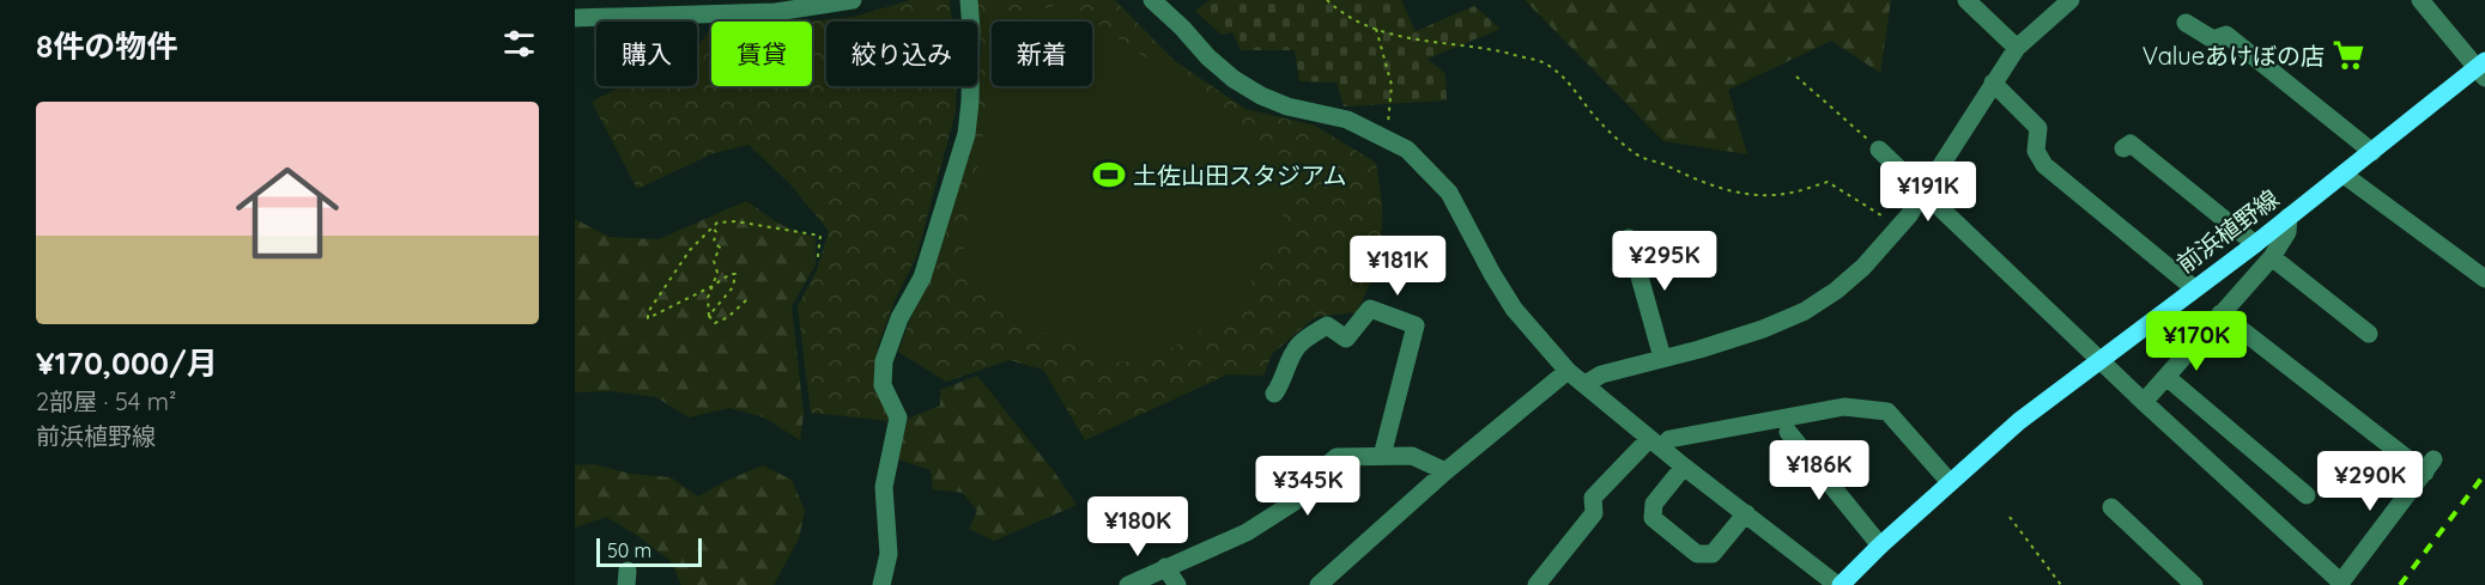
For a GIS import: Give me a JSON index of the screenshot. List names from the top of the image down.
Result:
{
  "streets": {
    "main road": ["前浜植野線"]
  },
  "places": {
    "supermarket": ["Valueあけぼの店"],
    "sports": ["土佐山田スタジアム"]
  },
  "scale_bar": "50 m",
  "page": {
    "heading": "8件の物件",
    "chip": [
      "購入",
      "賃貸",
      "絞り込み",
      "新着"
    ],
    "list": [
      {
        "name": "¥170,000/月",
        "note": "2部屋 · 54 m² · 前浜植野線"
      }
    ],
    "price": [
      "¥191K",
      "¥295K",
      "¥181K",
      "¥170K",
      "¥186K",
      "¥290K",
      "¥345K",
      "¥180K"
    ],
    "scale": "50 m"
  }
}
